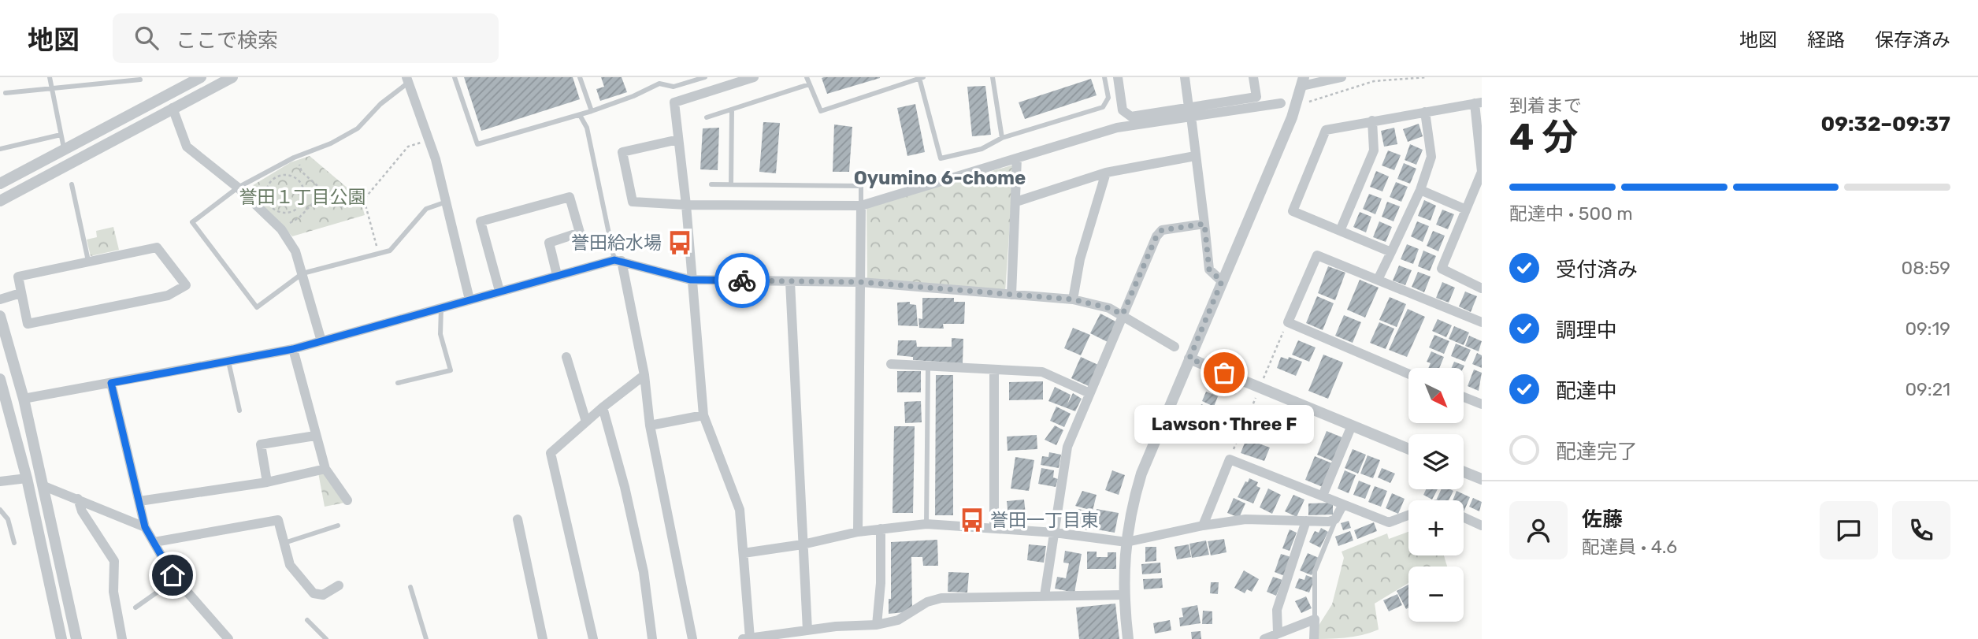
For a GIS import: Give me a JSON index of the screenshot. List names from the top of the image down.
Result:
{
  "districts": ["Oyumino 6-chome"],
  "parks": ["誉田１丁目公園"],
  "places": {
    "bus stop": ["誉田給水場", "誉田一丁目東"],
    "other": ["Lawson･Three F"]
  },
  "north": "bottom right",
  "page": {
    "header": "地図",
    "search": "ここで検索",
    "nav": ["地図", "経路", "保存済み"],
    "heading": ["4 分", "到着まで", "09:32–09:37"],
    "panel": ["佐藤", "配達員 · 4.6"],
    "bar": "配達中 · 500 m",
    "list": [
      ["受付済み", "08:59"],
      ["調理中", "09:19"],
      ["配達中", "09:21"],
      "配達完了"
    ],
    "map_buttons": ["+", "−"],
    "bubble": "Lawson･Three F"
  }
}
